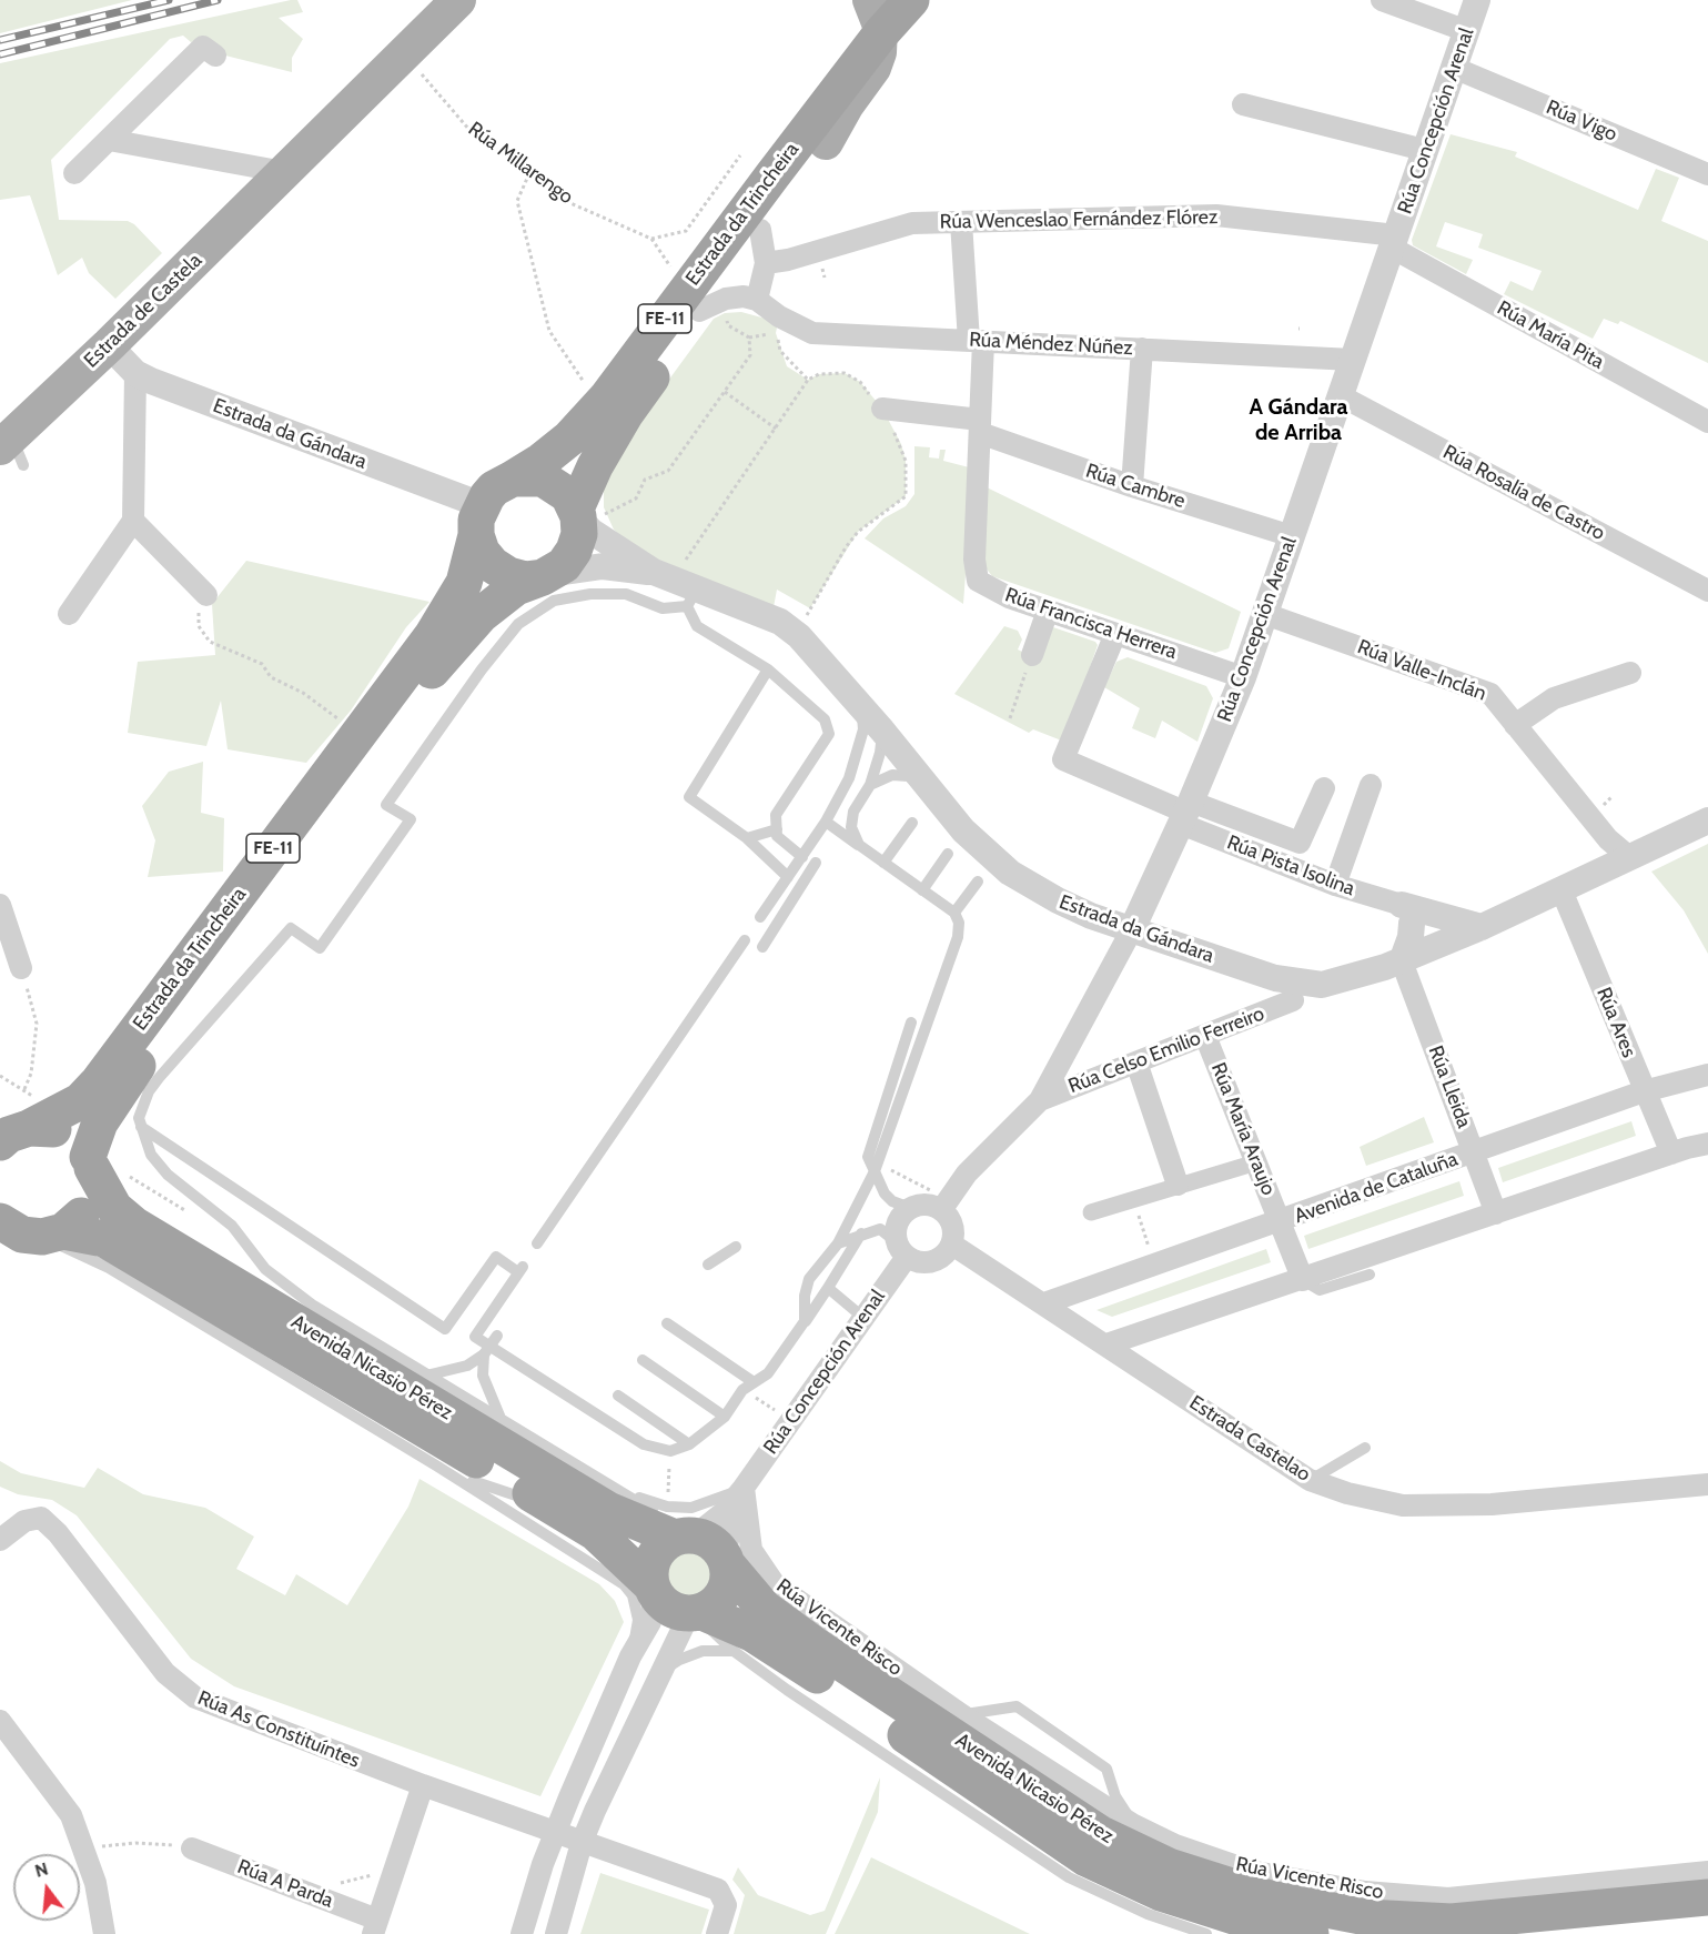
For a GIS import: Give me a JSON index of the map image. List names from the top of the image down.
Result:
{
  "streets": {
    "highway": ["Estrada da Trincheira", "FE-11", "Avenida Nicasio Pérez"],
    "main road": ["Estrada de Castela"],
    "street": [
      "Rúa Concepción Arenal",
      "Rúa Vigo",
      "Rúa Wenceslao Fernández Flórez",
      "Rúa María Pita",
      "Rúa Méndez Núñez",
      "Estrada da Gándara",
      "Rúa Cambre",
      "Rúa Rosalía de Castro",
      "Rúa Francisca Herrera",
      "Rúa Valle-Inclán",
      "Rúa Pista Isolina",
      "Rúa Ares",
      "Rúa Celso Emilio Ferreiro",
      "Rúa Lleida",
      "Rúa María Araujo",
      "Avenida de Cataluña",
      "Estrada Castelao",
      "Rúa Vicente Risco",
      "Rúa As Constituíntes",
      "Rúa A Parda"
    ],
    "path": ["Rúa Millarengo"]
  },
  "crossings": [
    ["Rúa Concepción Arenal", "Rúa Vigo"],
    ["Rúa Concepción Arenal", "Rúa Wenceslao Fernández Flórez"],
    ["Rúa Concepción Arenal", "Rúa María Pita"],
    ["Rúa Concepción Arenal", "Rúa Méndez Núñez"],
    ["Rúa Concepción Arenal", "Estrada da Gándara"],
    ["Rúa Concepción Arenal", "Rúa Cambre"],
    ["Rúa Concepción Arenal", "Rúa Rosalía de Castro"],
    ["Rúa Concepción Arenal", "Rúa Francisca Herrera"],
    ["Rúa Concepción Arenal", "Rúa Valle-Inclán"],
    ["Rúa Concepción Arenal", "Rúa Pista Isolina"],
    ["Rúa Concepción Arenal", "Rúa Celso Emilio Ferreiro"],
    ["Rúa Concepción Arenal", "Estrada Castelao"],
    ["Rúa Concepción Arenal", "Rúa Vicente Risco"],
    ["Rúa Millarengo", "Estrada de Castela"],
    ["Estrada da Trincheira", "Rúa Wenceslao Fernández Flórez"],
    ["Estrada da Trincheira", "FE-11"],
    ["Estrada da Trincheira", "Estrada da Gándara"],
    ["Estrada da Trincheira", "Avenida Nicasio Pérez"],
    ["Rúa Wenceslao Fernández Flórez", "Rúa María Pita"],
    ["Rúa Wenceslao Fernández Flórez", "Rúa Francisca Herrera"],
    ["Estrada de Castela", "Estrada da Gándara"],
    ["FE-11", "Estrada da Gándara"],
    ["Rúa Méndez Núñez", "Rúa Francisca Herrera"],
    ["Estrada da Gándara", "Rúa Valle-Inclán"],
    ["Estrada da Gándara", "Rúa Ares"],
    ["Estrada da Gándara", "Rúa Lleida"],
    ["Rúa Cambre", "Rúa Francisca Herrera"],
    ["Rúa Ares", "Avenida de Cataluña"],
    ["Rúa Celso Emilio Ferreiro", "Rúa María Araujo"],
    ["Rúa Lleida", "Avenida de Cataluña"],
    ["Rúa María Araujo", "Avenida de Cataluña"],
    ["Avenida de Cataluña", "Estrada Castelao"]
  ],
  "districts": ["A Gándara de Arriba"],
  "north": "top"
}
